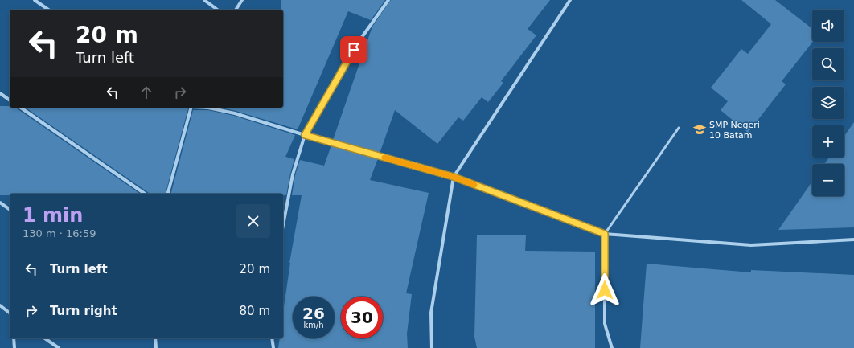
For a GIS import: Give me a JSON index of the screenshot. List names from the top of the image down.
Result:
{
  "places": {
    "school or university": ["SMP Negeri 10 Batam"]
  },
  "page": {
    "map_buttons": ["+", "−"],
    "turn": ["20 m", "Turn left"],
    "heading": ["1 min", "130 m · 16:59"],
    "list": [
      {
        "name": "Turn left",
        "value": "20 m"
      },
      {
        "name": "Turn right",
        "value": "80 m"
      }
    ],
    "speed": "26 km/h",
    "limit": "30"
  }
}
